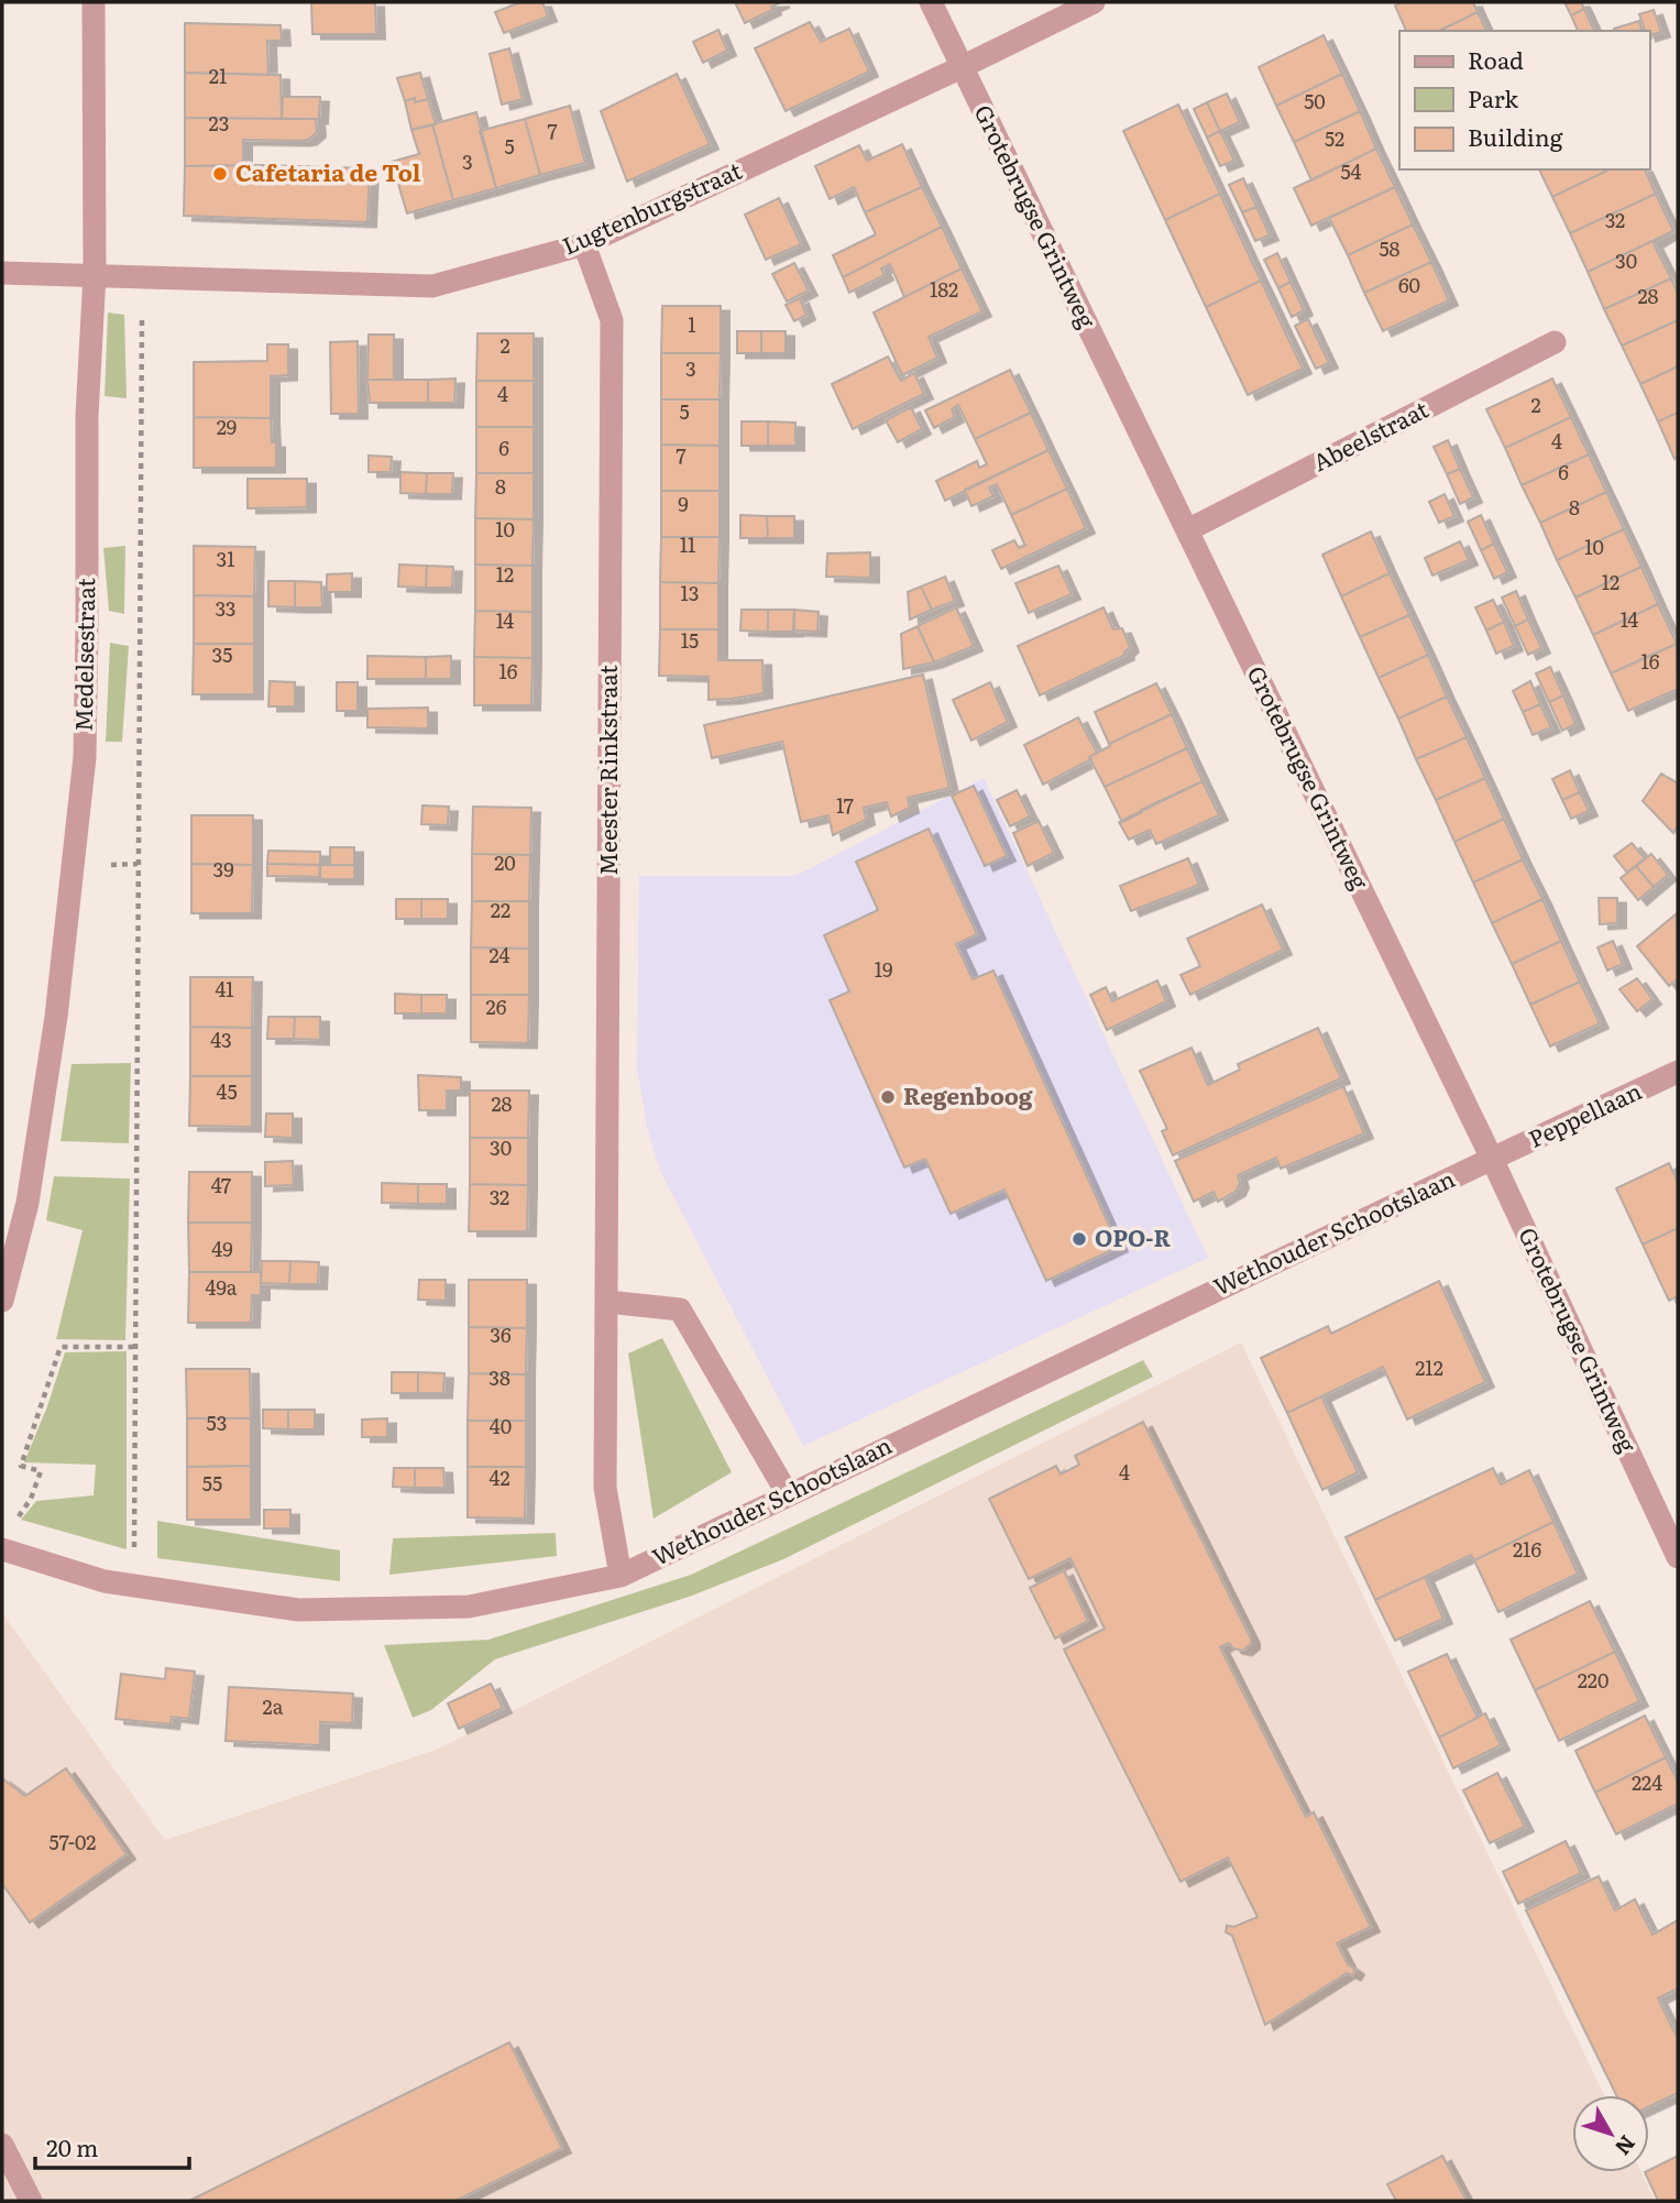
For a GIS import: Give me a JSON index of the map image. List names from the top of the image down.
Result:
{
  "streets": {
    "street": [
      "Lugtenburgstraat",
      "Grotebrugse Grintweg",
      "Abeelstraat",
      "Medelsestraat",
      "Meester Rinkstraat",
      "Peppellaan",
      "Wethouder Schootslaan"
    ]
  },
  "crossings": [
    ["Lugtenburgstraat", "Grotebrugse Grintweg"],
    ["Lugtenburgstraat", "Medelsestraat"],
    ["Lugtenburgstraat", "Meester Rinkstraat"],
    ["Grotebrugse Grintweg", "Abeelstraat"],
    ["Grotebrugse Grintweg", "Peppellaan"],
    ["Grotebrugse Grintweg", "Wethouder Schootslaan"],
    ["Meester Rinkstraat", "Wethouder Schootslaan"],
    ["Peppellaan", "Wethouder Schootslaan"]
  ],
  "places": ["Cafetaria de Tol", "Regenboog", "OPO-R"],
  "house_numbers": [
    "21",
    "50",
    "23",
    "7",
    "52",
    "5",
    "3",
    "54",
    "32",
    "58",
    "30",
    "60",
    "182",
    "28",
    "1",
    "2",
    "3",
    "4",
    "2",
    "5",
    "29",
    "4",
    "6",
    "7",
    "6",
    "8",
    "9",
    "8",
    "10",
    "11",
    "10",
    "31",
    "12",
    "12",
    "13",
    "33",
    "14",
    "14",
    "15",
    "35",
    "16",
    "16",
    "17",
    "20",
    "39",
    "22",
    "24",
    "19",
    "41",
    "26",
    "43",
    "45",
    "28",
    "30",
    "47",
    "32",
    "49",
    "49a",
    "36",
    "212",
    "38",
    "53",
    "40",
    "4",
    "42",
    "55",
    "216",
    "220",
    "2a",
    "224",
    "57-02"
  ],
  "legend": ["Road", "Park", "Building"],
  "scale_bar": "20 m",
  "north": "bottom right"
}
